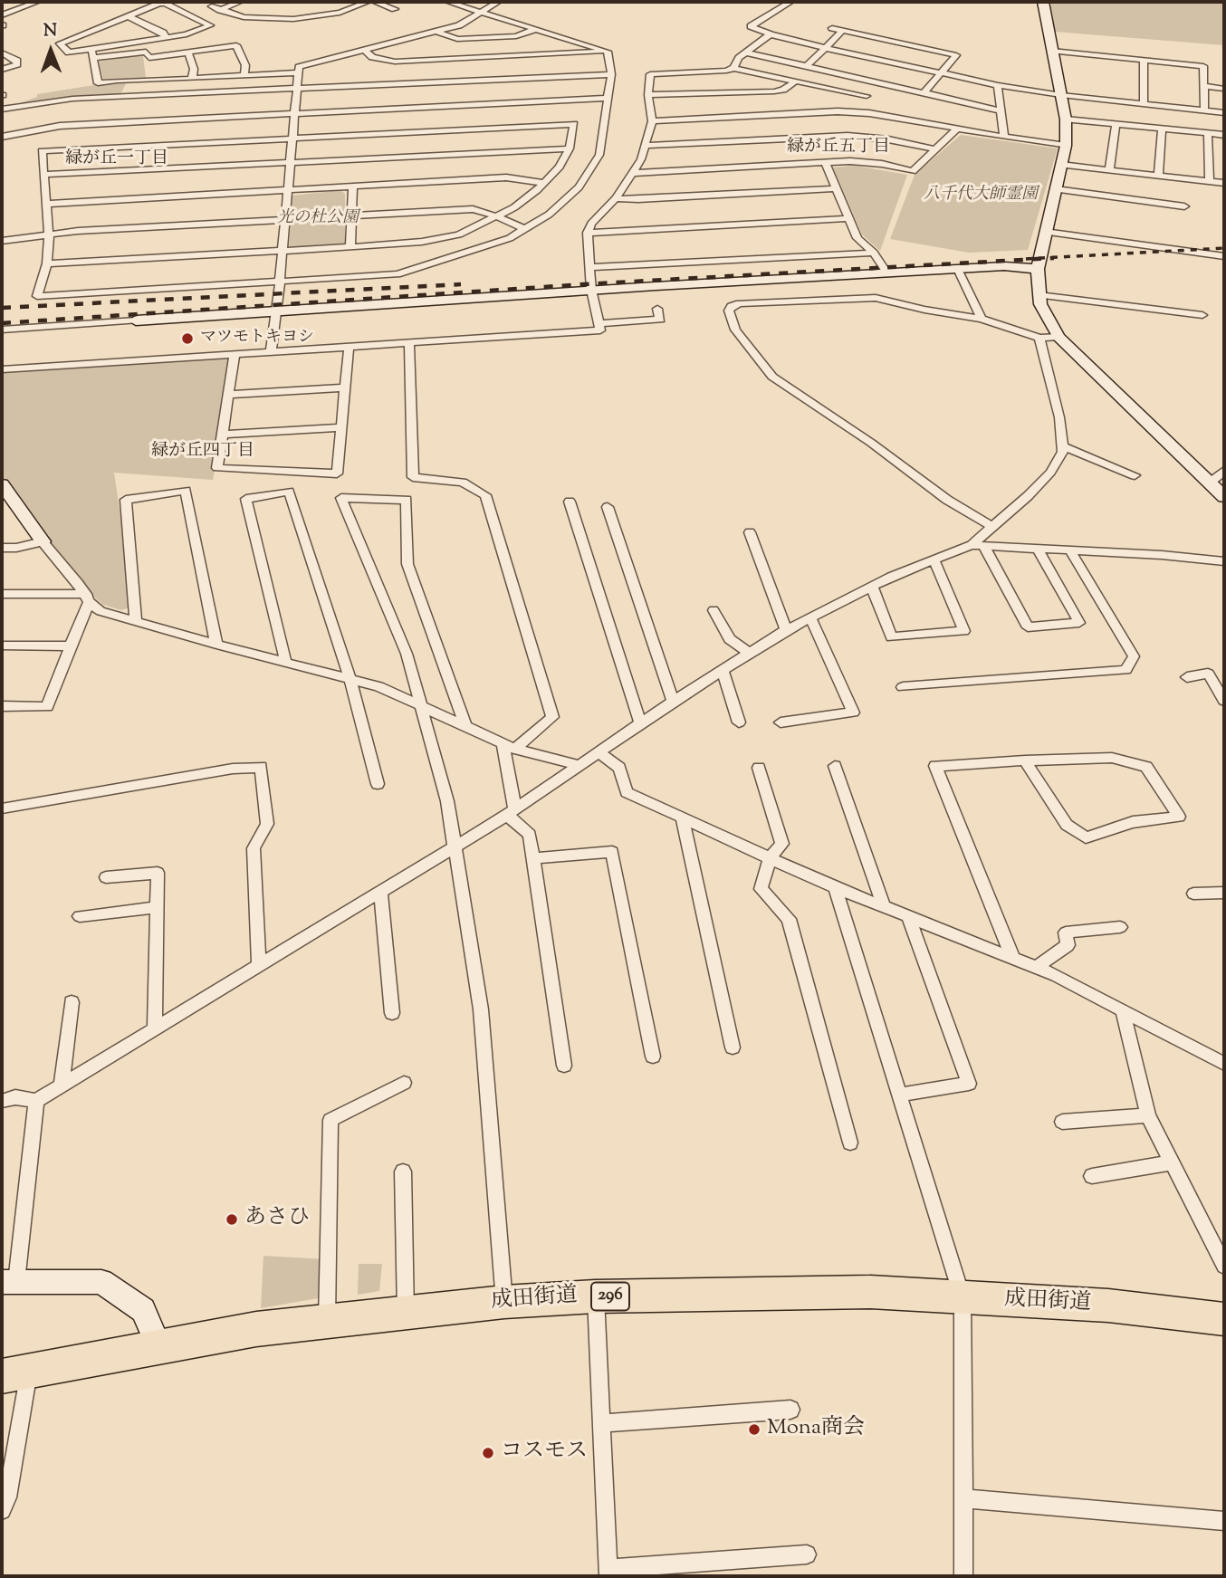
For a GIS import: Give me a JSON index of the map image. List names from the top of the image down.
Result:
{
  "streets": {
    "highway": ["296", "成田街道"]
  },
  "districts": ["緑が丘五丁目", "緑が丘一丁目", "緑が丘四丁目"],
  "parks": ["八千代大師霊園", "光の杜公園"],
  "places": [
    "マツモトキヨシ",
    "あさひ",
    "Mona商会",
    "コスモス"
  ],
  "north": "top"
}
